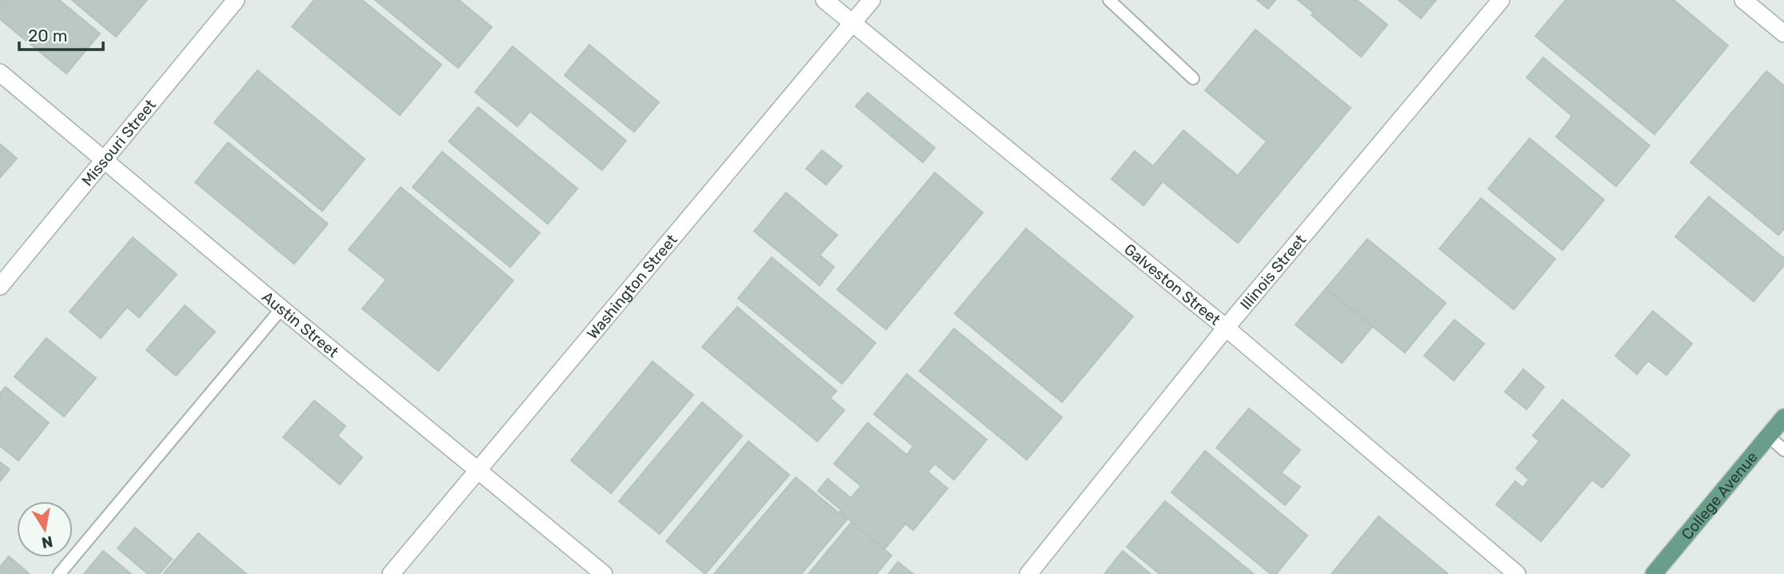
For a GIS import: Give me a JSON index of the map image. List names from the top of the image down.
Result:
{
  "streets": {
    "main road": ["College Avenue"],
    "street": [
      "Missouri Street",
      "Illinois Street",
      "Galveston Street",
      "Washington Street",
      "Austin Street"
    ]
  },
  "crossings": [
    ["Missouri Street", "Austin Street"],
    ["Illinois Street", "Galveston Street"],
    ["Galveston Street", "Washington Street"],
    ["Washington Street", "Austin Street"]
  ],
  "scale_bar": "20 m",
  "north": "bottom"
}
